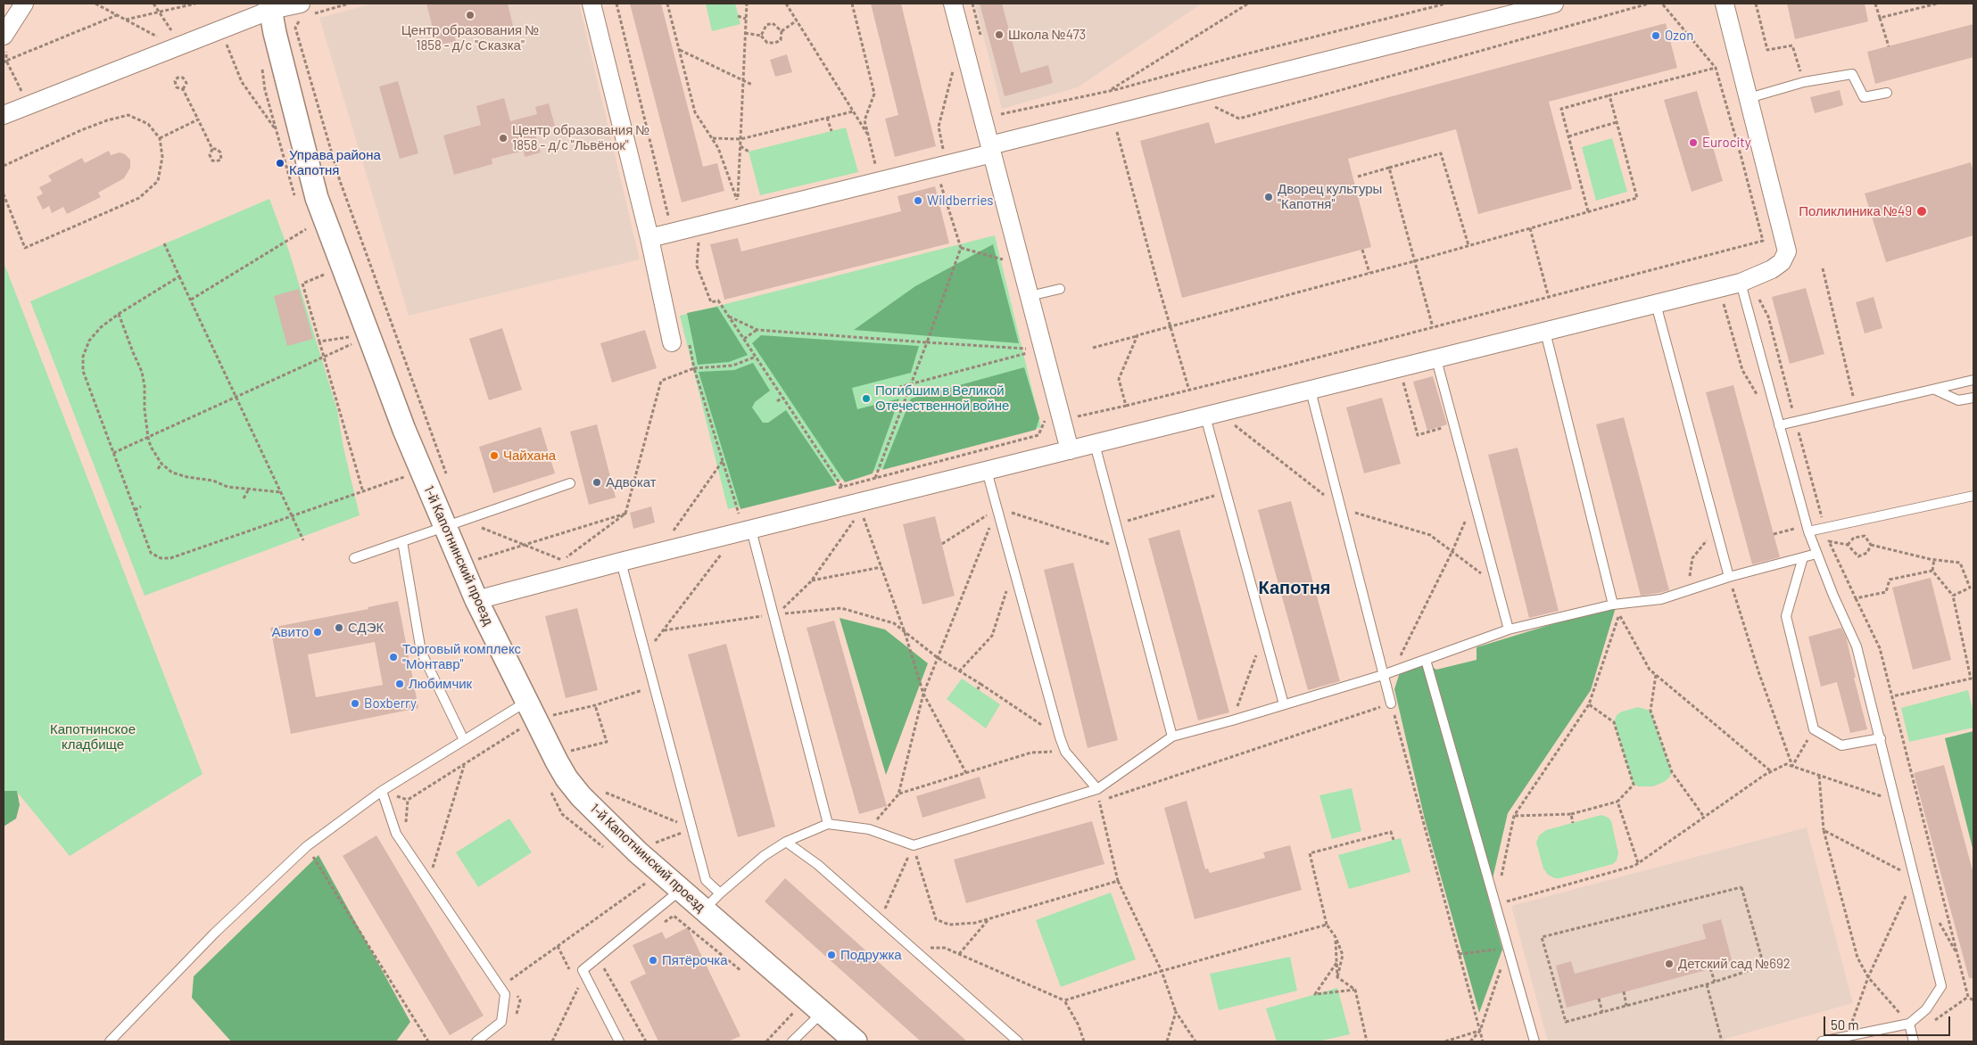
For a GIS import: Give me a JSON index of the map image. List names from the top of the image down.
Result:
{
  "streets": {
    "street": ["1-й Капотнинский проезд"]
  },
  "districts": ["Капотня"],
  "parks": ["Капотнинское кладбище"],
  "places": [
    "Центр образования № 1858 - д/с \"Сказка\"",
    "Школа №473",
    "Ozon",
    "Центр образования № 1858 - д/с \"Львёнок\"",
    "Eurocity",
    "Управа района Капотня",
    "Дворец культуры \"Капотня\"",
    "Wildberries",
    "Поликлиника №49",
    "Погибшим в Великой Отечественной войне",
    "Чайхана",
    "Адвокат",
    "СДЭК",
    "Авито",
    "Торговый комплекс \"Монтавр\"",
    "Любимчик",
    "Boxberry",
    "Подружка",
    "Пятёрочка",
    "Детский сад №692"
  ],
  "scale_bar": "50 m"
}
